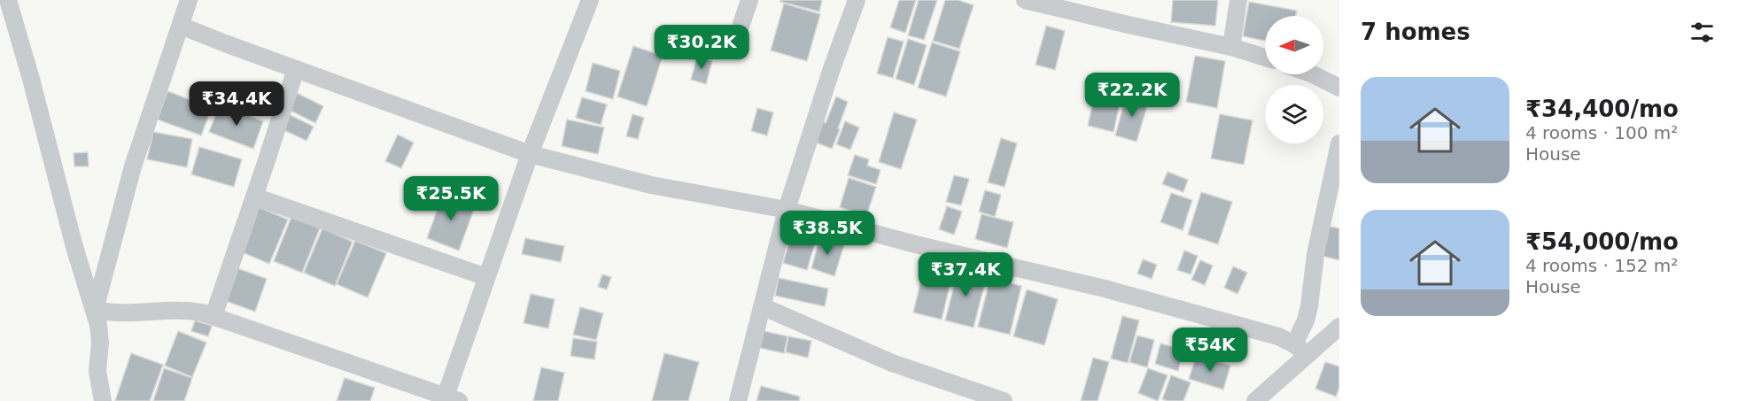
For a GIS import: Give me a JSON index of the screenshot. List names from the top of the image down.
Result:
{
  "north": "left",
  "page": {
    "heading": "7 homes",
    "price": [
      "₹30.2K",
      "₹22.2K",
      "₹34.4K",
      "₹25.5K",
      "₹38.5K",
      "₹37.4K",
      "₹54K"
    ],
    "list": [
      {
        "name": "₹34,400/mo",
        "note": "4 rooms · 100 m² · House"
      },
      {
        "name": "₹54,000/mo",
        "note": "4 rooms · 152 m² · House"
      }
    ]
  }
}
